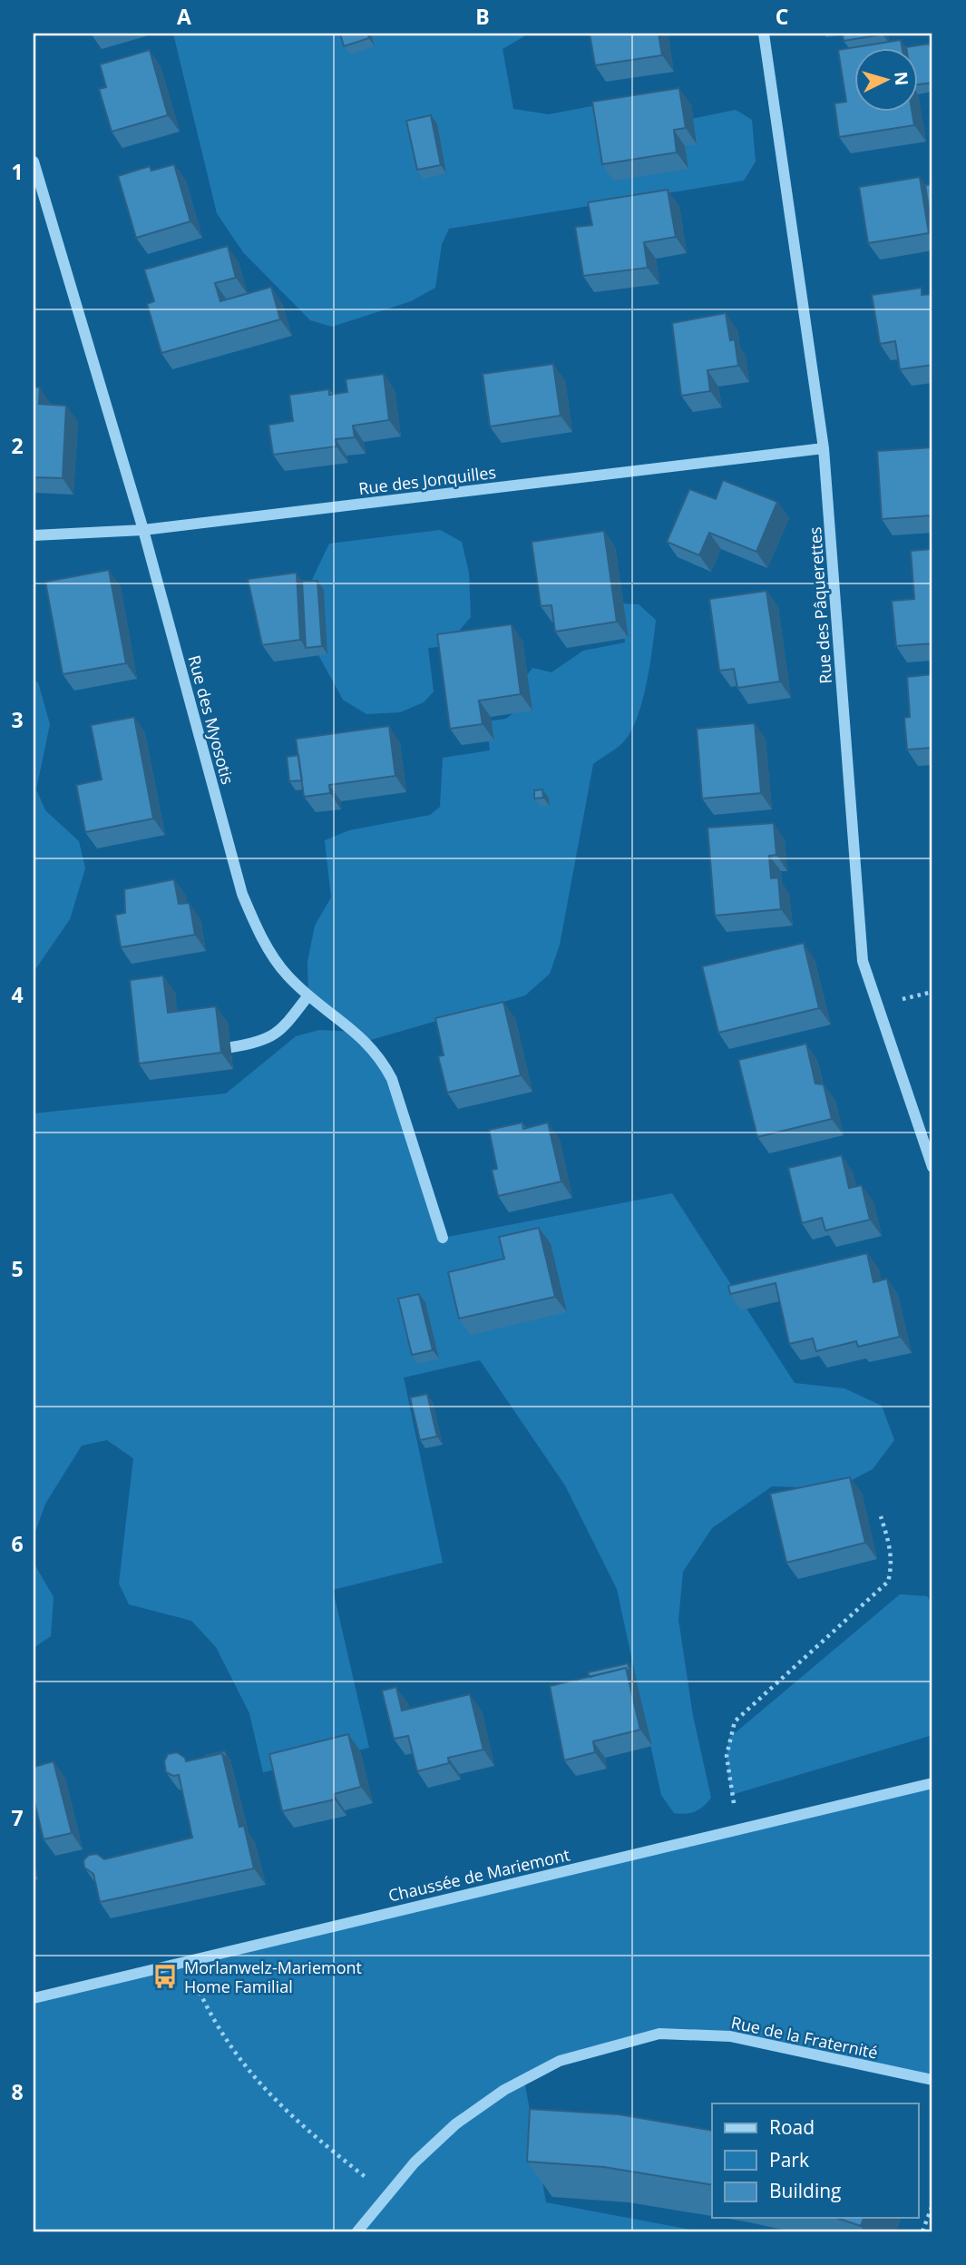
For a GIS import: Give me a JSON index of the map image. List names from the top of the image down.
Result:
{
  "streets": {
    "street": [
      "Rue des Jonquilles",
      "Rue des Pâquerettes",
      "Rue des Myosotis",
      "Chaussée de Mariemont",
      "Rue de la Fraternité"
    ]
  },
  "crossings": [
    ["Rue des Jonquilles", "Rue des Pâquerettes"],
    ["Rue des Jonquilles", "Rue des Myosotis"]
  ],
  "places": {
    "bus stop": ["Morlanwelz-Mariemont Home Familial"]
  },
  "legend": ["Road", "Park", "Building"],
  "north": "right",
  "grid": {
    "columns": ["A", "B", "C"],
    "rows": [
      "1",
      "2",
      "3",
      "4",
      "5",
      "6",
      "7",
      "8"
    ]
  }
}
